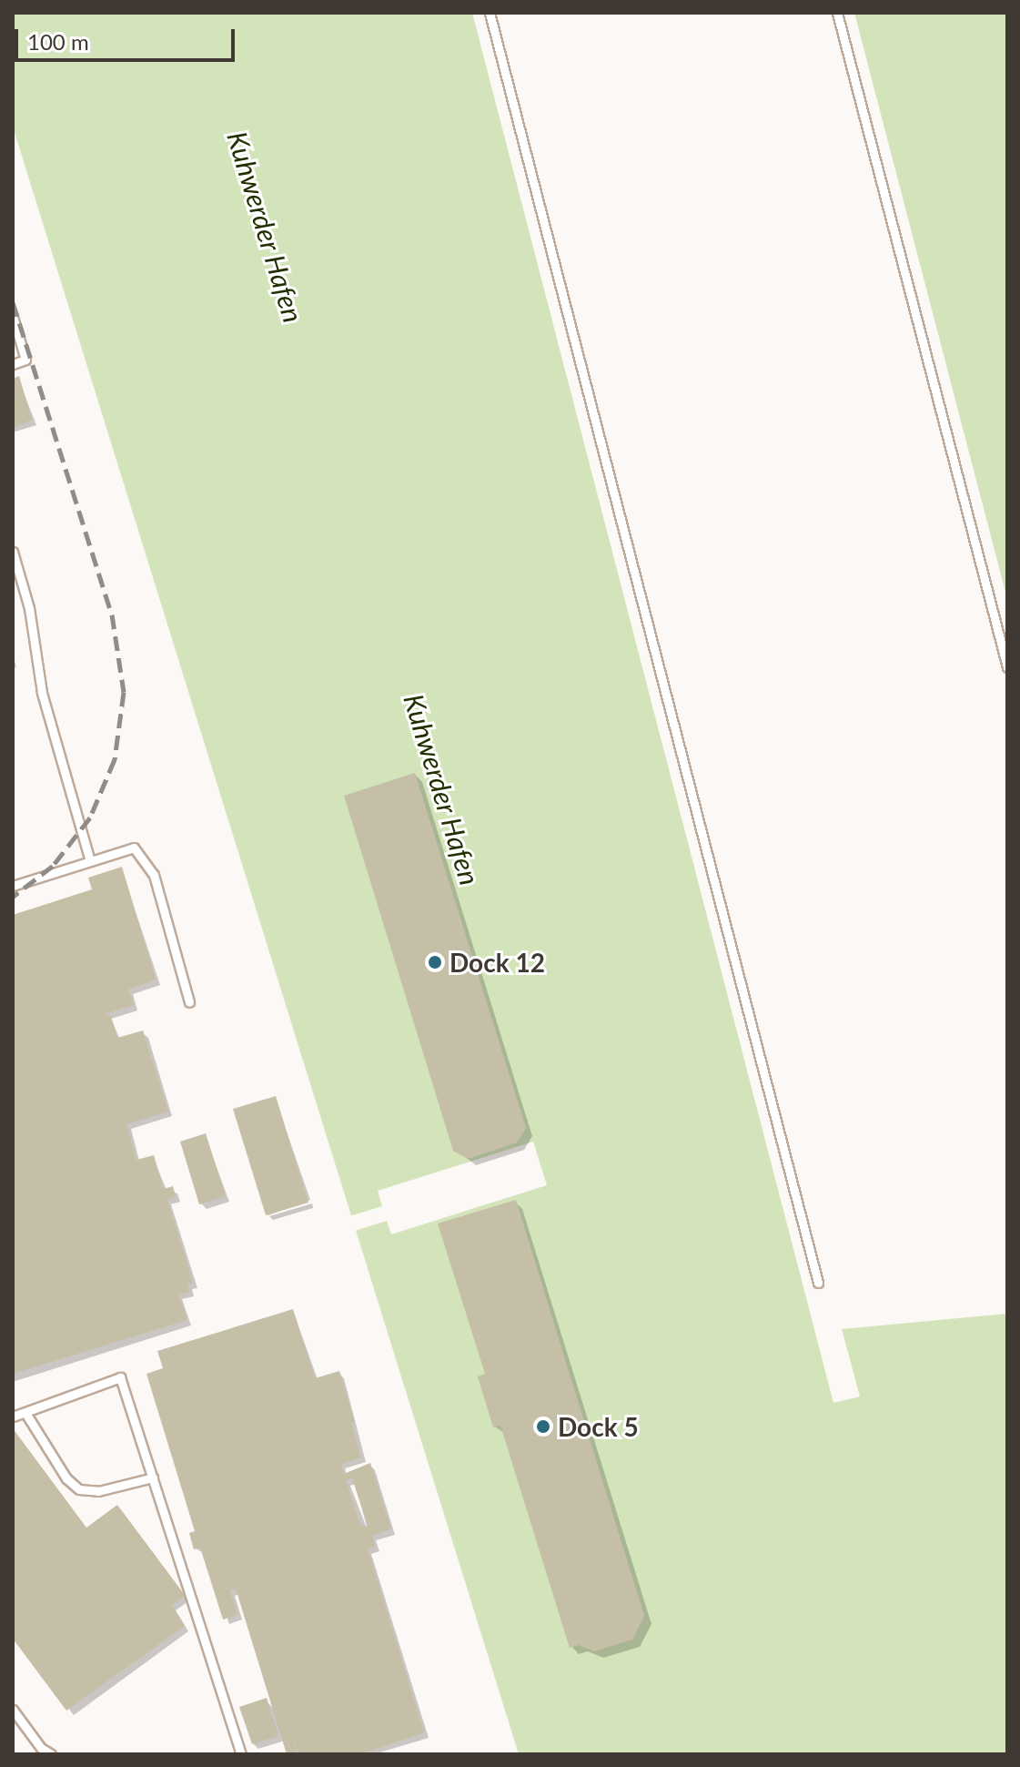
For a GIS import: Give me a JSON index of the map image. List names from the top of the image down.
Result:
{
  "water": ["Kuhwerder Hafen"],
  "places": ["Dock 12", "Dock 5"],
  "scale_bar": "100 m"
}
